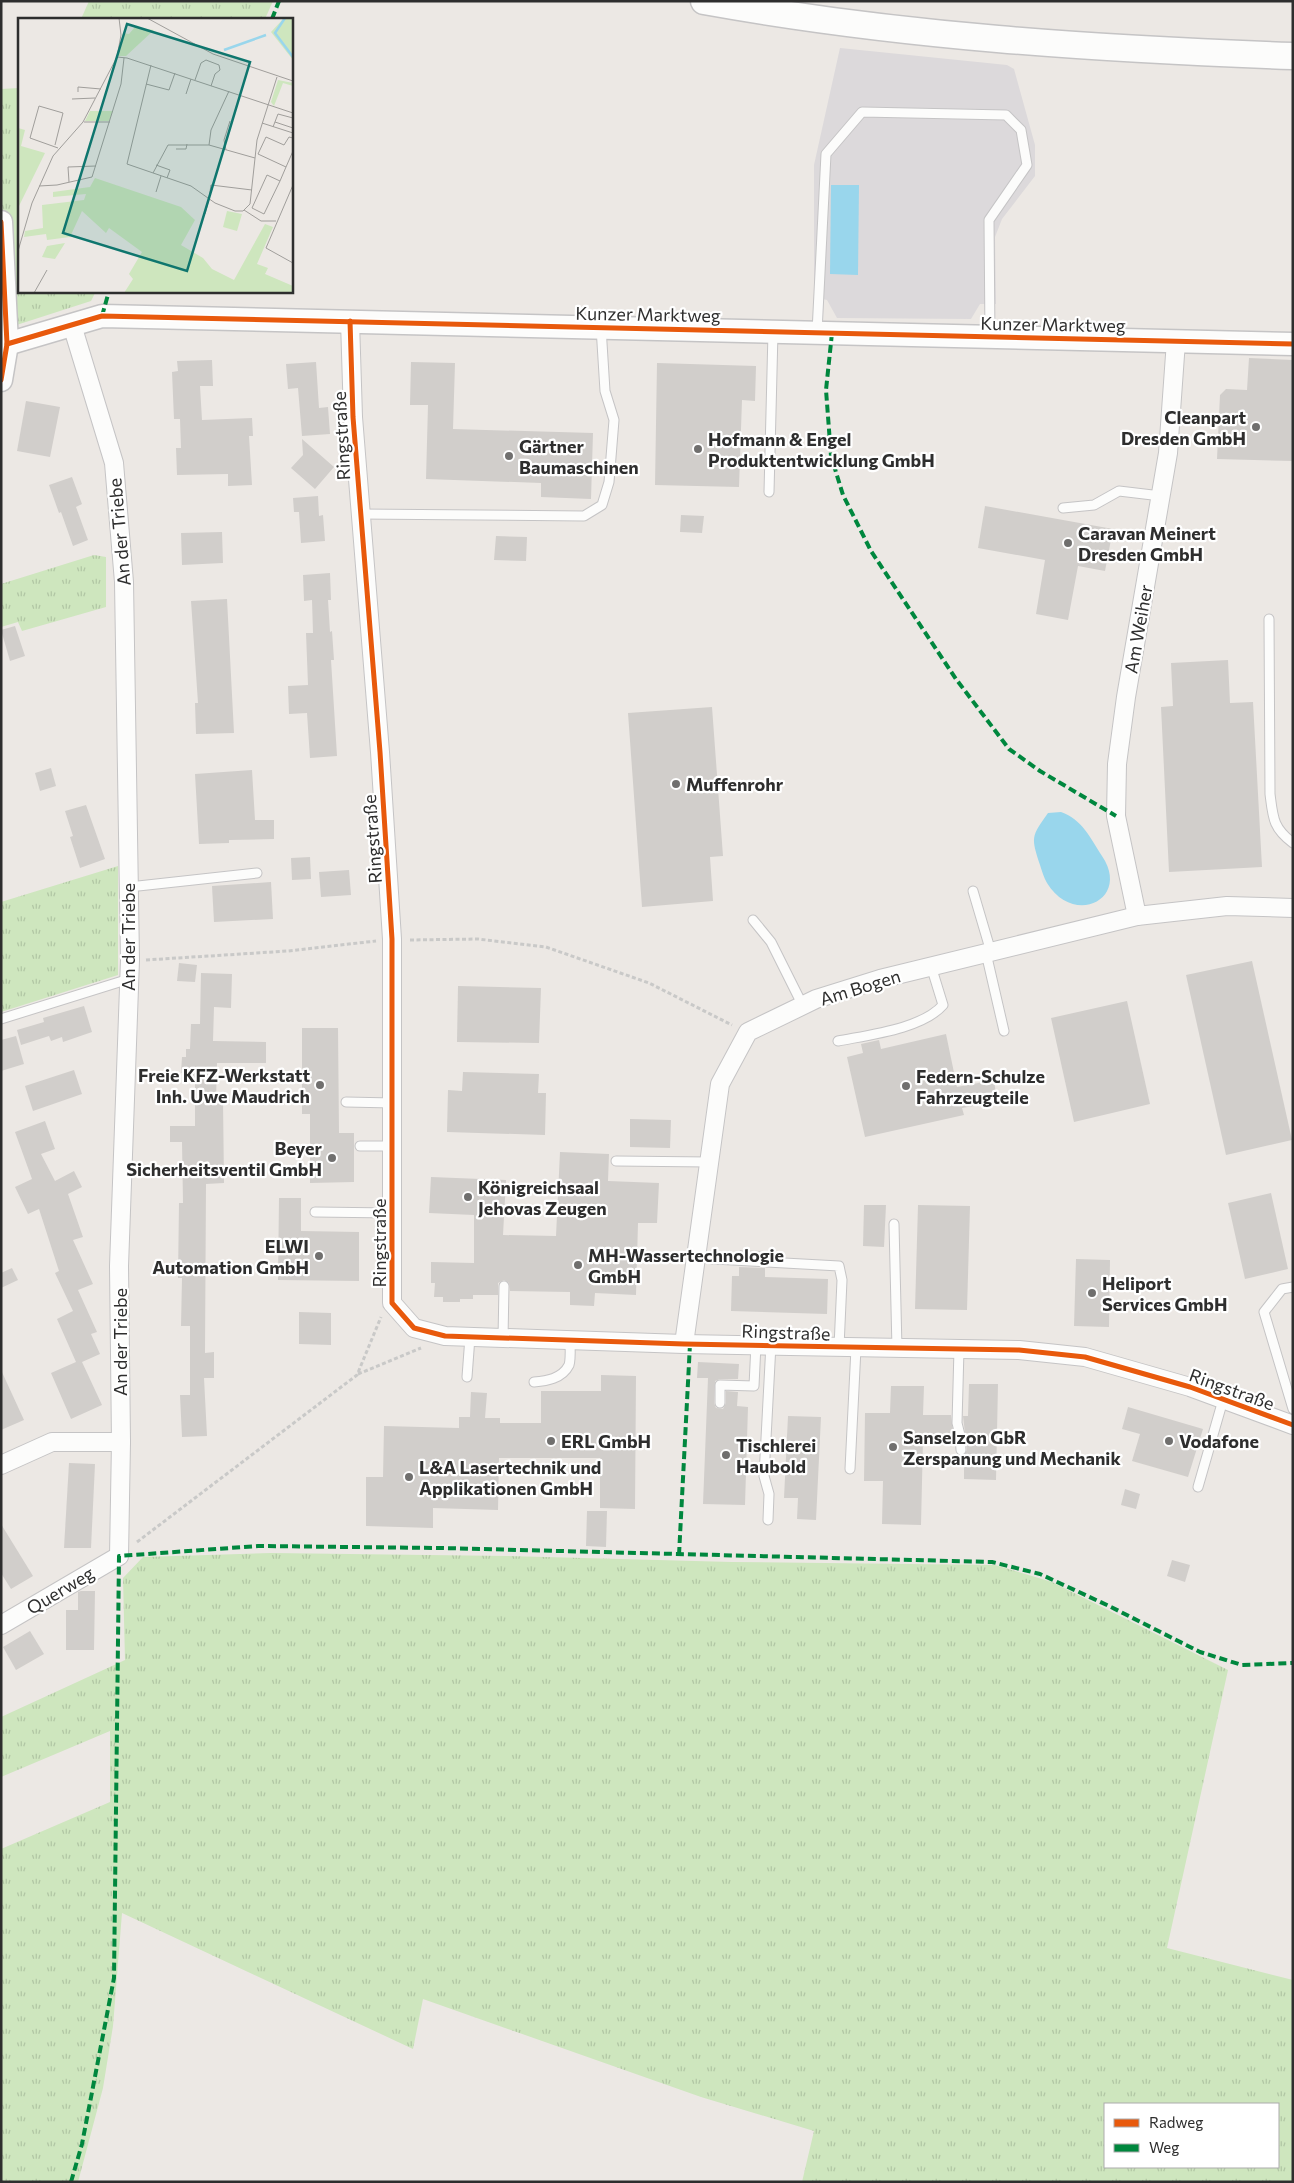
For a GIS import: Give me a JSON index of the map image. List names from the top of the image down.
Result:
{
  "streets": {
    "street": [
      "Kunzer Marktweg",
      "Ringstraße",
      "An der Triebe",
      "Am Weiher",
      "Am Bogen",
      "Querweg"
    ]
  },
  "crossings": [
    ["Kunzer Marktweg", "Ringstraße"],
    ["Kunzer Marktweg", "An der Triebe"],
    ["Kunzer Marktweg", "Am Weiher"],
    ["An der Triebe", "Querweg"],
    ["Am Weiher", "Am Bogen"]
  ],
  "places": [
    "Cleanpart Dresden GmbH",
    "Hofmann & Engel Produktentwicklung GmbH",
    "Gärtner Baumaschinen",
    "Caravan Meinert Dresden GmbH",
    "Muffenrohr",
    "Freie KFZ-Werkstatt Inh. Uwe Maudrich",
    "Federn-Schulze Fahrzeugteile",
    "Beyer Sicherheitsventil GmbH",
    "Königreichsaal Jehovas Zeugen",
    "ELWI Automation GmbH",
    "MH-Wassertechnologie GmbH",
    "Heliport Services GmbH",
    "ERL GmbH",
    "Vodafone",
    "Sanselzon GbR Zerspanung und Mechanik",
    "Tischlerei Haubold",
    "L&A Lasertechnik und Applikationen GmbH"
  ],
  "legend": ["Radweg", "Weg"]
}
